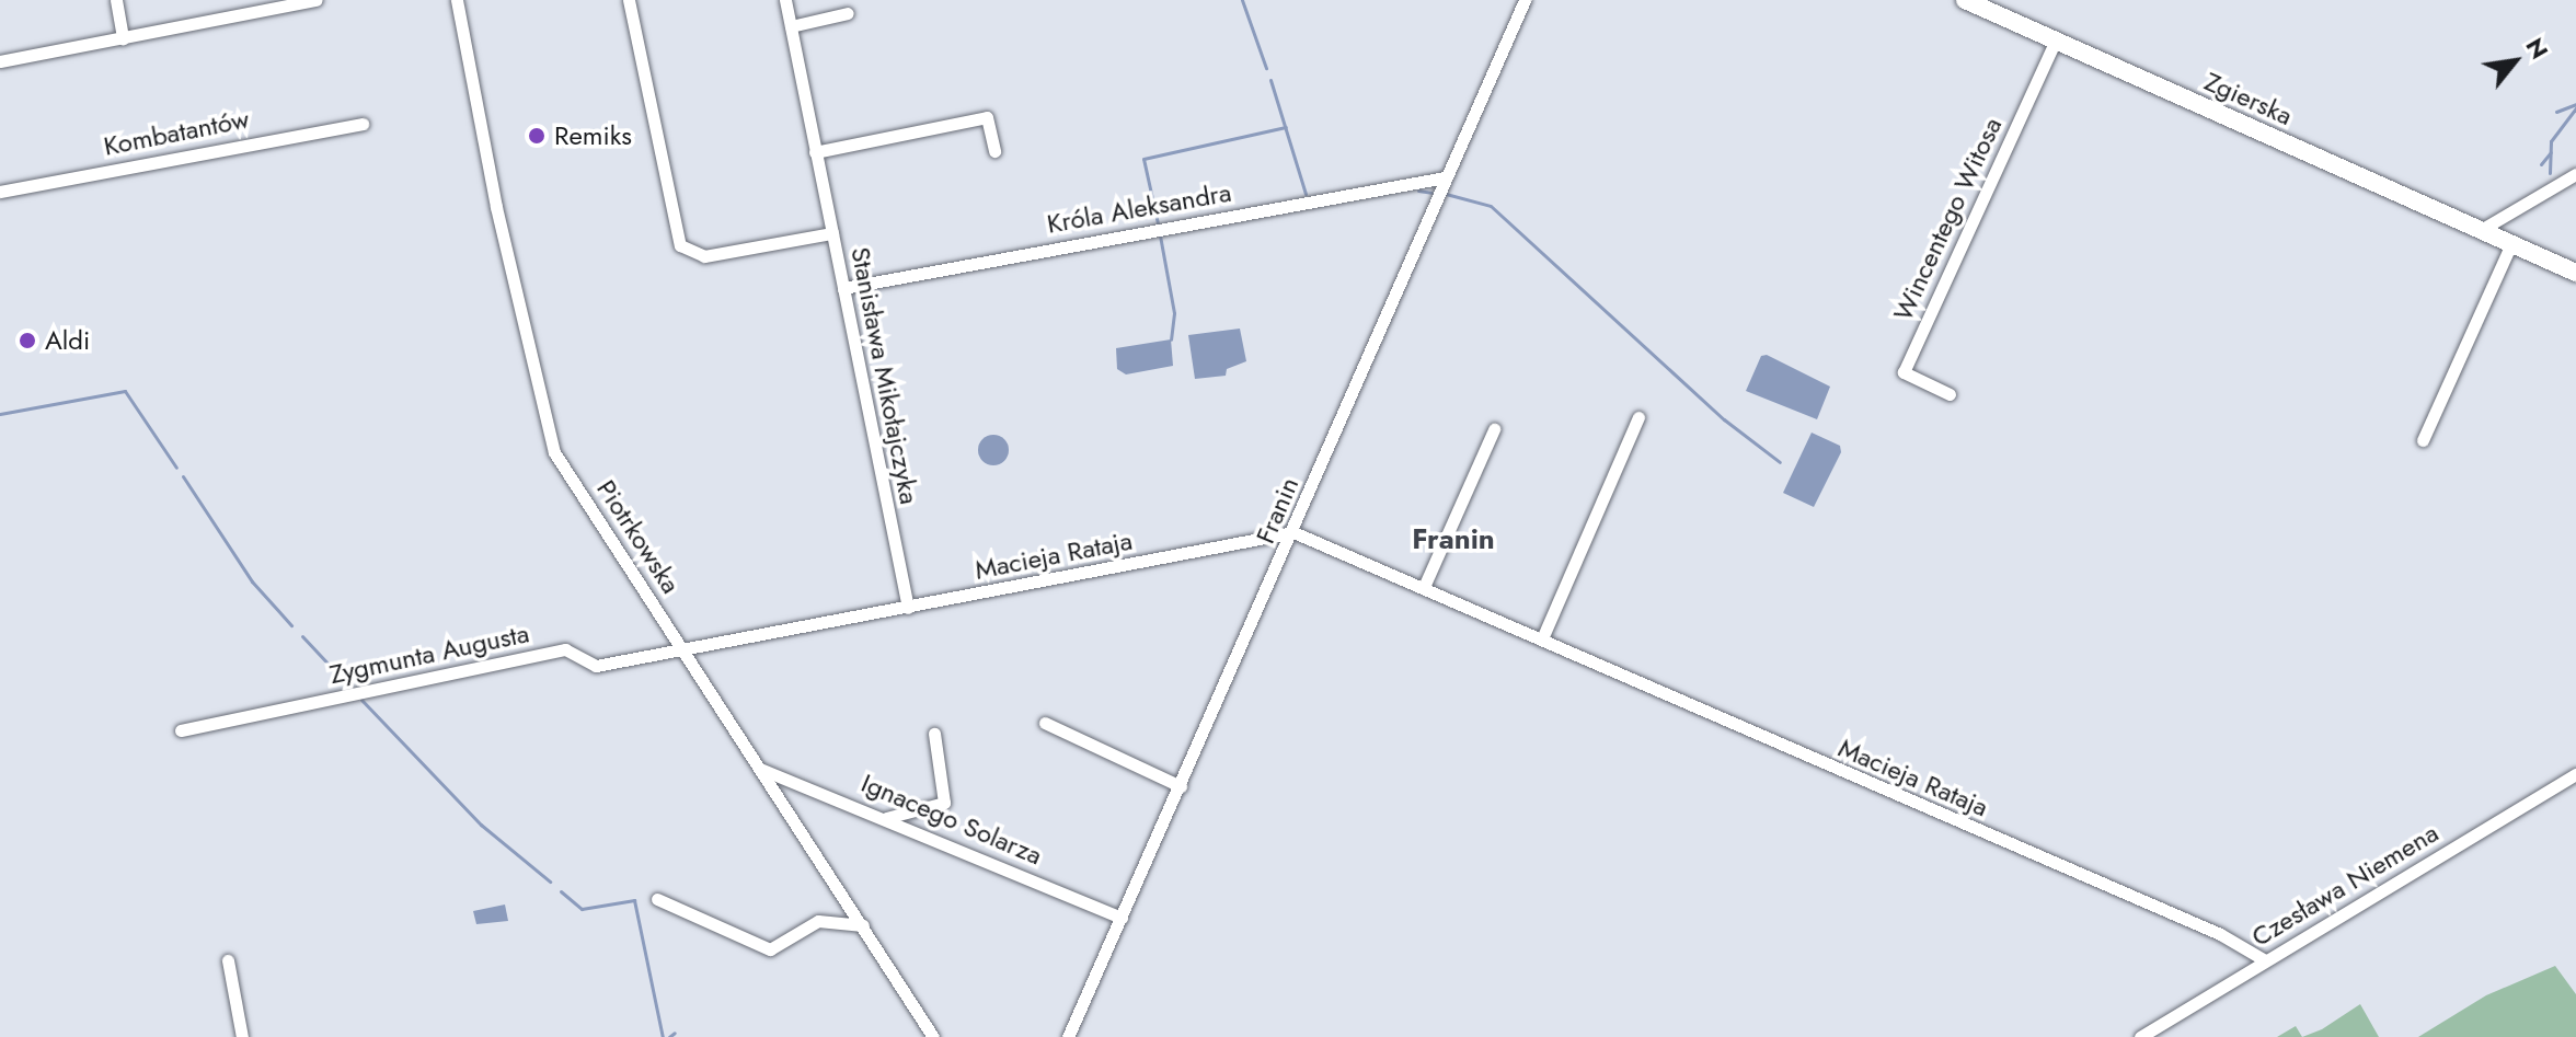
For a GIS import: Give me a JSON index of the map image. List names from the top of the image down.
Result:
{
  "streets": {
    "main road": ["Zgierska"],
    "street": [
      "Kombatantów",
      "Króla Aleksandra",
      "Wincentego Witosa",
      "Stanisława Mikołajczyka",
      "Franin",
      "Piotrkowska",
      "Macieja Rataja",
      "Zygmunta Augusta",
      "Ignacego Solarza",
      "Czesława Niemena"
    ]
  },
  "crossings": [
    ["Zgierska", "Wincentego Witosa"],
    ["Króla Aleksandra", "Stanisława Mikołajczyka"],
    ["Króla Aleksandra", "Franin"],
    ["Stanisława Mikołajczyka", "Macieja Rataja"],
    ["Franin", "Macieja Rataja"],
    ["Franin", "Ignacego Solarza"],
    ["Piotrkowska", "Macieja Rataja"],
    ["Piotrkowska", "Zygmunta Augusta"],
    ["Piotrkowska", "Ignacego Solarza"],
    ["Macieja Rataja", "Zygmunta Augusta"],
    ["Macieja Rataja", "Czesława Niemena"]
  ],
  "districts": ["Franin"],
  "places": ["Remiks", "Aldi"],
  "north": "top right"
}
